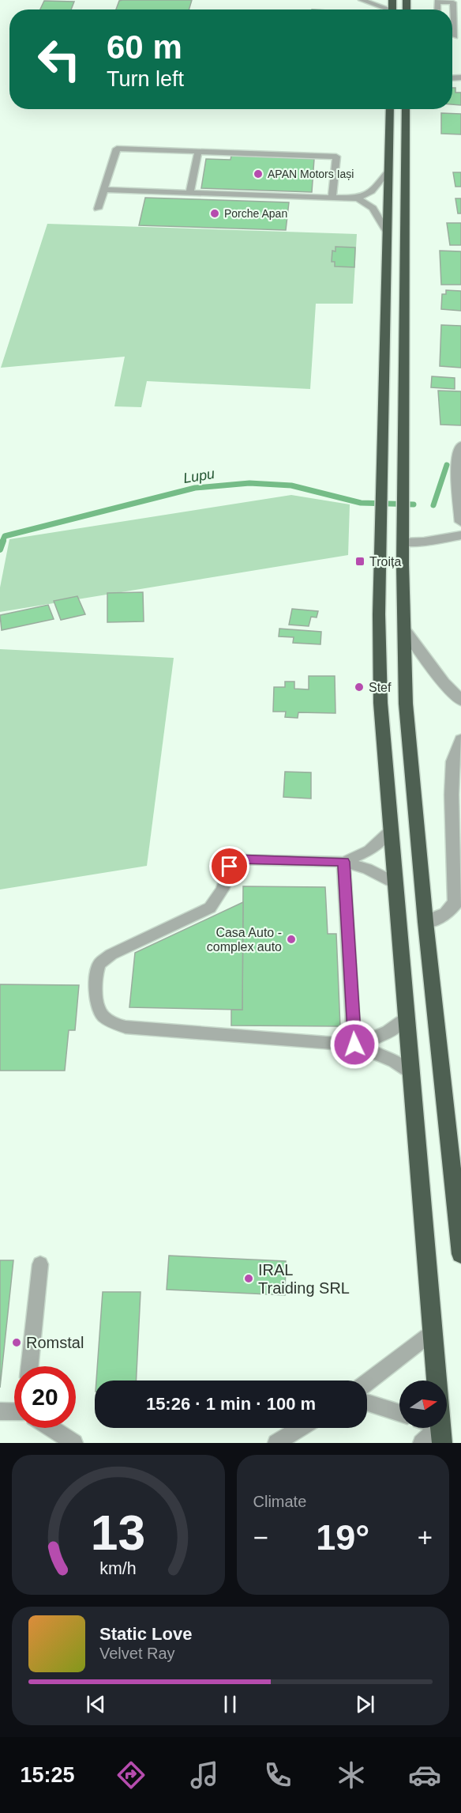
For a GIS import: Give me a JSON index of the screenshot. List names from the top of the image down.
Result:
{
  "water": ["Lupu"],
  "places": {
    "other": [
      "APAN Motors Iași",
      "Porche Apan",
      "Stef",
      "Casa Auto - complex auto",
      "IRAL Traiding SRL",
      "Romstal"
    ],
    "transit": ["Troița"]
  },
  "north": "right",
  "page": {
    "turn": ["60 m", "Turn left"],
    "limit": "20",
    "trip": "15:26 · 1 min · 100 m",
    "tile": "Climate",
    "heat": ["−", "19°", "+"],
    "song": ["Static Love", "Velvet Ray"],
    "tabs": "15:25",
    "gauge": ["13", "km/h"]
  }
}
